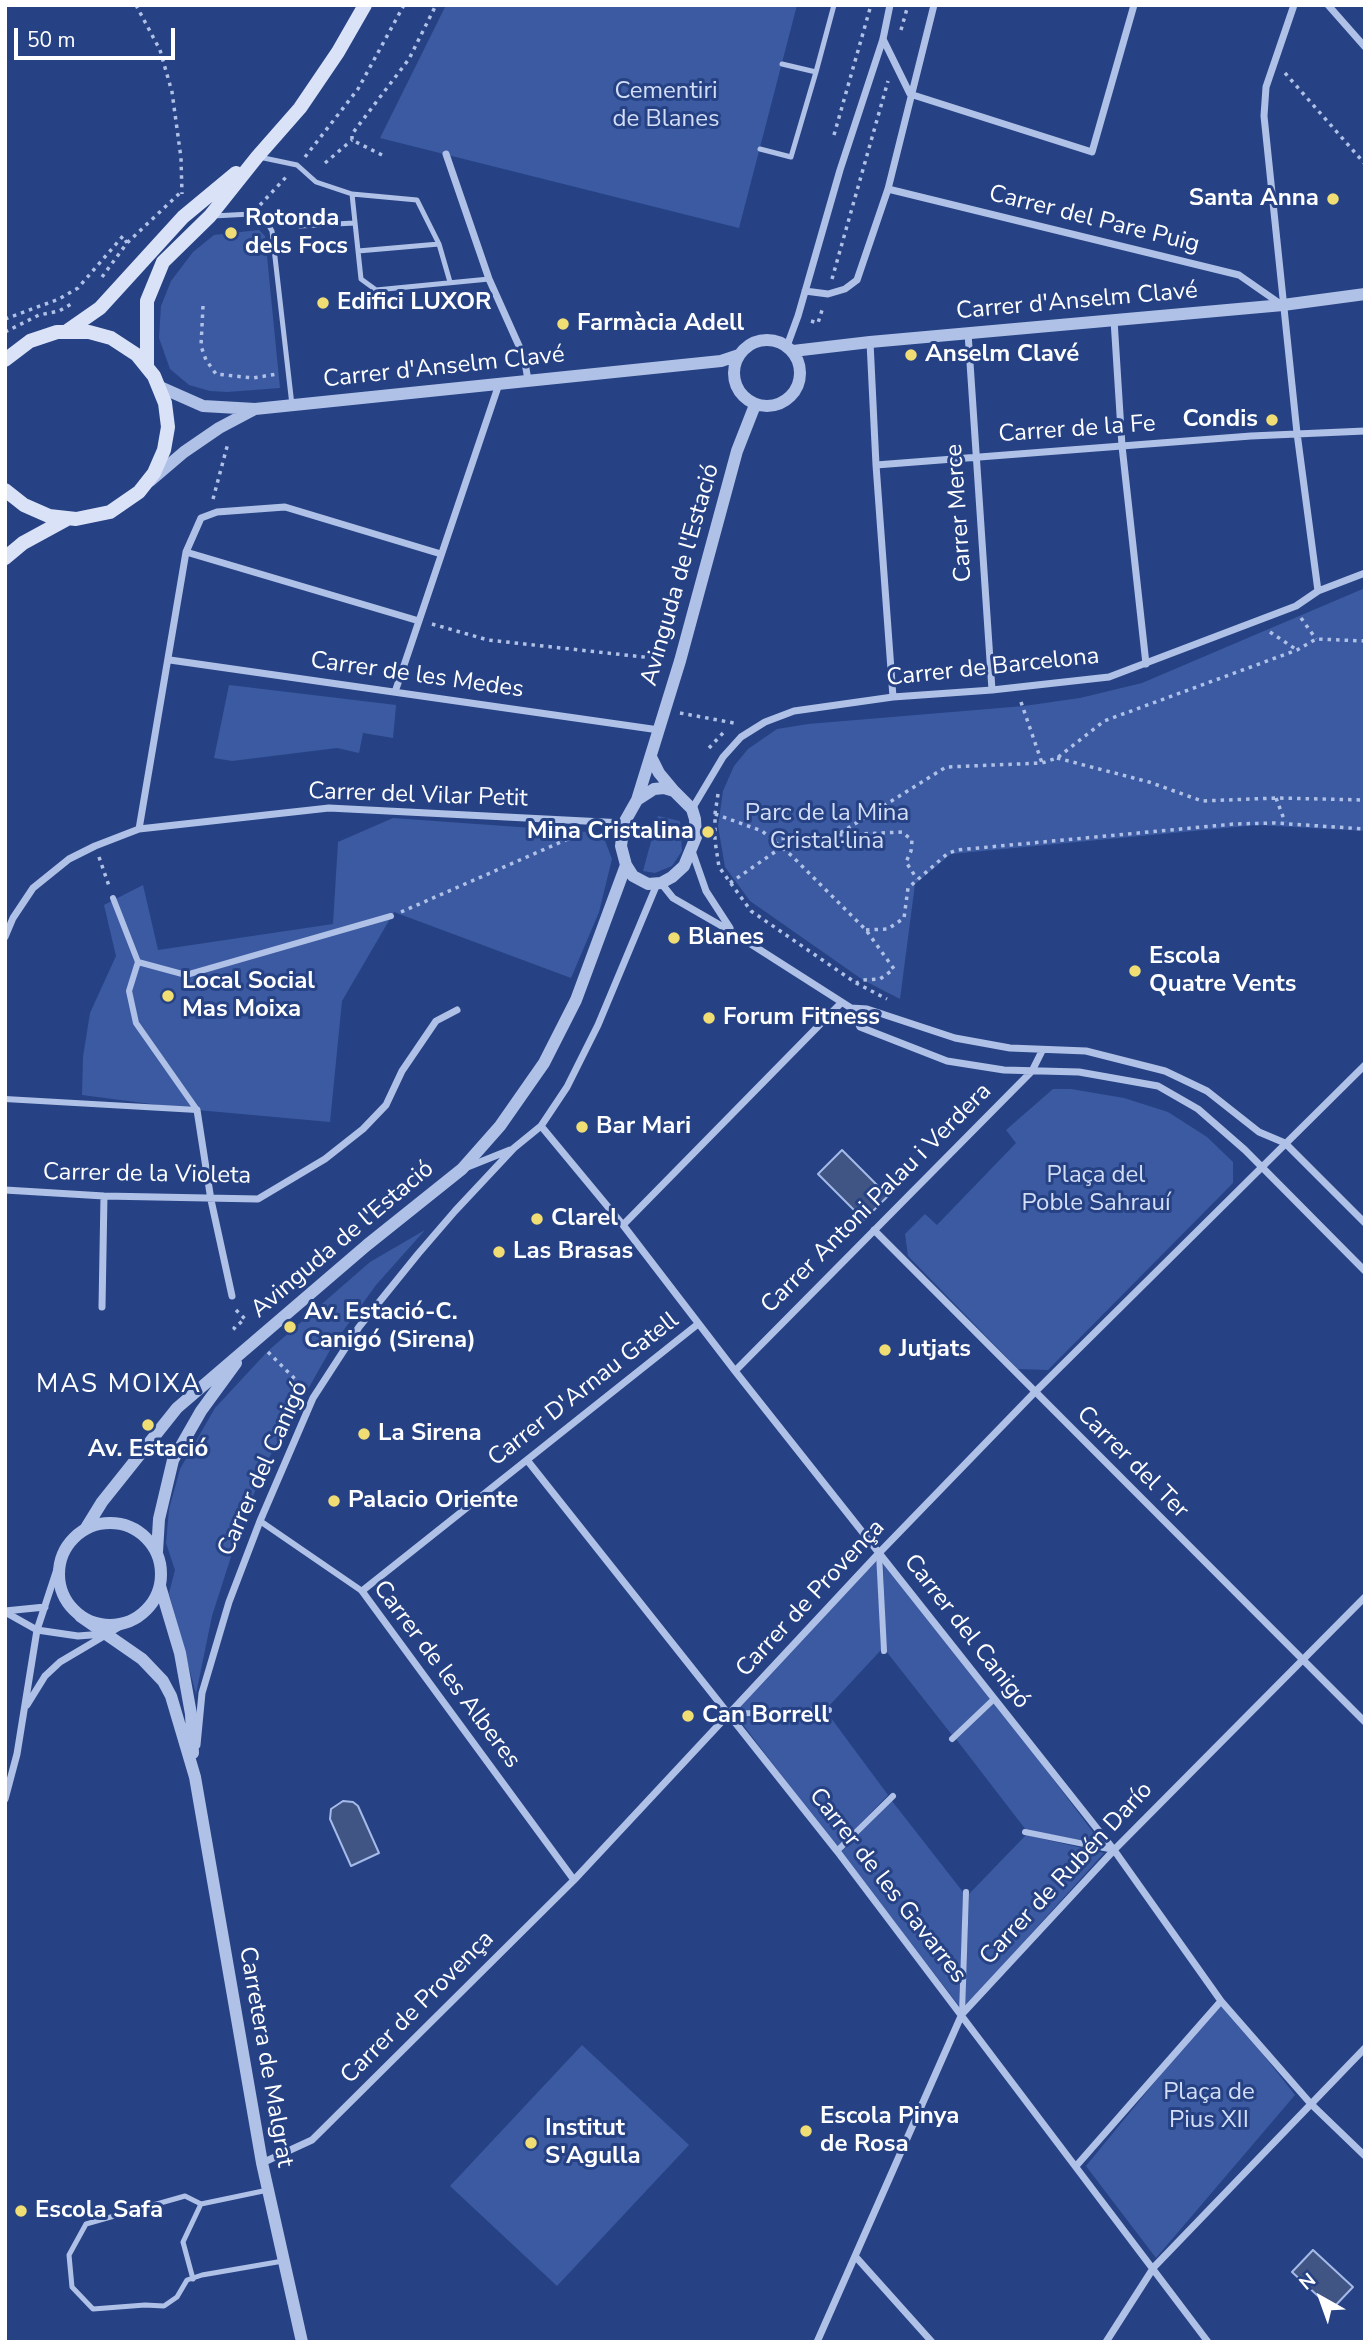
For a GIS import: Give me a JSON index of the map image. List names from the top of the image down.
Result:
{
  "streets": {
    "street": [
      "Carrer del Pare Puig",
      "Carrer d'Anselm Clavé",
      "Carrer de la Fe",
      "Carrer Merce",
      "Avinguda de l'Estació",
      "Carrer de Barcelona",
      "Carrer de les Medes",
      "Carrer del Vilar Petit",
      "Carrer de la Violeta",
      "Carrer Antoni Palau i Verdera",
      "Carrer D'Arnau Gatell",
      "Carrer del Ter",
      "Carrer del Canigó",
      "Carrer de Provença",
      "Carrer de les Alberes",
      "Carrer de Rubén Darío",
      "Carrer de les Gavarres",
      "Carretera de Malgrat"
    ]
  },
  "crossings": [
    ["Carrer del Pare Puig", "Carrer d'Anselm Clavé"],
    ["Carrer d'Anselm Clavé", "Carrer Merce"],
    ["Carrer d'Anselm Clavé", "Avinguda de l'Estació"],
    ["Carrer de la Fe", "Carrer Merce"],
    ["Carrer Merce", "Carrer de Barcelona"],
    ["Avinguda de l'Estació", "Carrer de Barcelona"],
    ["Avinguda de l'Estació", "Carrer de les Medes"],
    ["Avinguda de l'Estació", "Carrer del Vilar Petit"],
    ["Avinguda de l'Estació", "Carrer del Canigó"],
    ["Avinguda de l'Estació", "Carretera de Malgrat"],
    ["Carrer de Barcelona", "Carrer del Vilar Petit"],
    ["Carrer de Barcelona", "Carrer del Canigó"],
    ["Carrer del Vilar Petit", "Carrer del Canigó"],
    ["Carrer Antoni Palau i Verdera", "Carrer del Ter"],
    ["Carrer Antoni Palau i Verdera", "Carrer del Canigó"],
    ["Carrer D'Arnau Gatell", "Carrer del Canigó"],
    ["Carrer D'Arnau Gatell", "Carrer de les Alberes"],
    ["Carrer D'Arnau Gatell", "Carrer de les Gavarres"],
    ["Carrer del Ter", "Carrer de Provença"],
    ["Carrer del Ter", "Carrer de Rubén Darío"],
    ["Carrer del Canigó", "Carrer de Provença"],
    ["Carrer del Canigó", "Carrer de les Alberes"],
    ["Carrer del Canigó", "Carrer de Rubén Darío"],
    ["Carrer del Canigó", "Carretera de Malgrat"],
    ["Carrer de Provença", "Carrer de les Alberes"],
    ["Carrer de Provença", "Carrer de les Gavarres"],
    ["Carrer de Provença", "Carretera de Malgrat"],
    ["Carrer de Rubén Darío", "Carrer de les Gavarres"]
  ],
  "districts": ["MAS MOIXA"],
  "parks": [
    "Cementiri de Blanes",
    "Parc de la Mina Cristal·lina",
    "Plaça del Poble Sahrauí",
    "Plaça de Pius XII"
  ],
  "places": [
    "Santa Anna",
    "Rotonda dels Focs",
    "Edifici LUXOR",
    "Farmàcia Adell",
    "Anselm Clavé",
    "Condis",
    "Mina Cristalina",
    "Blanes",
    "Escola Quatre Vents",
    "Local Social Mas Moixa",
    "Forum Fitness",
    "Bar Mari",
    "Clarel",
    "Las Brasas",
    "Av. Estació-C. Canigó (Sirena)",
    "Jutjats",
    "Av. Estació",
    "La Sirena",
    "Palacio Oriente",
    "Can Borrell",
    "Escola Pinya de Rosa",
    "Institut S'Agulla",
    "Escola Safa"
  ],
  "scale_bar": "50 m",
  "north": "top left"
}
